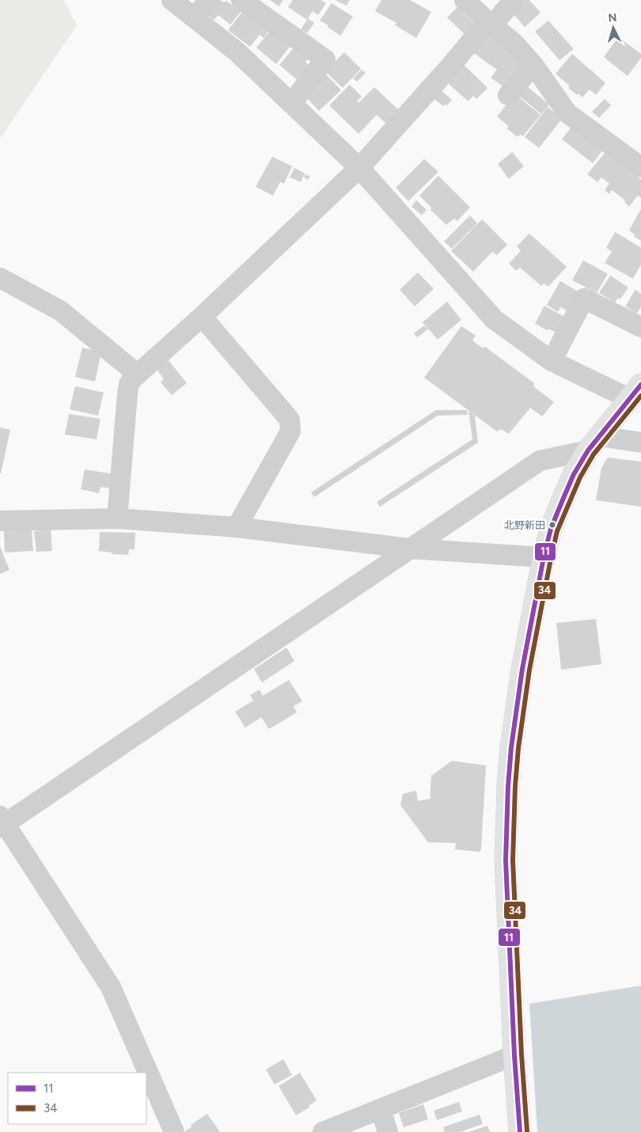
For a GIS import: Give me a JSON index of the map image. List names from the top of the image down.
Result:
{
  "places": ["北野新田"],
  "lines": ["transit line 11", "transit line 34"],
  "legend": ["11", "34"],
  "north": "top"
}
